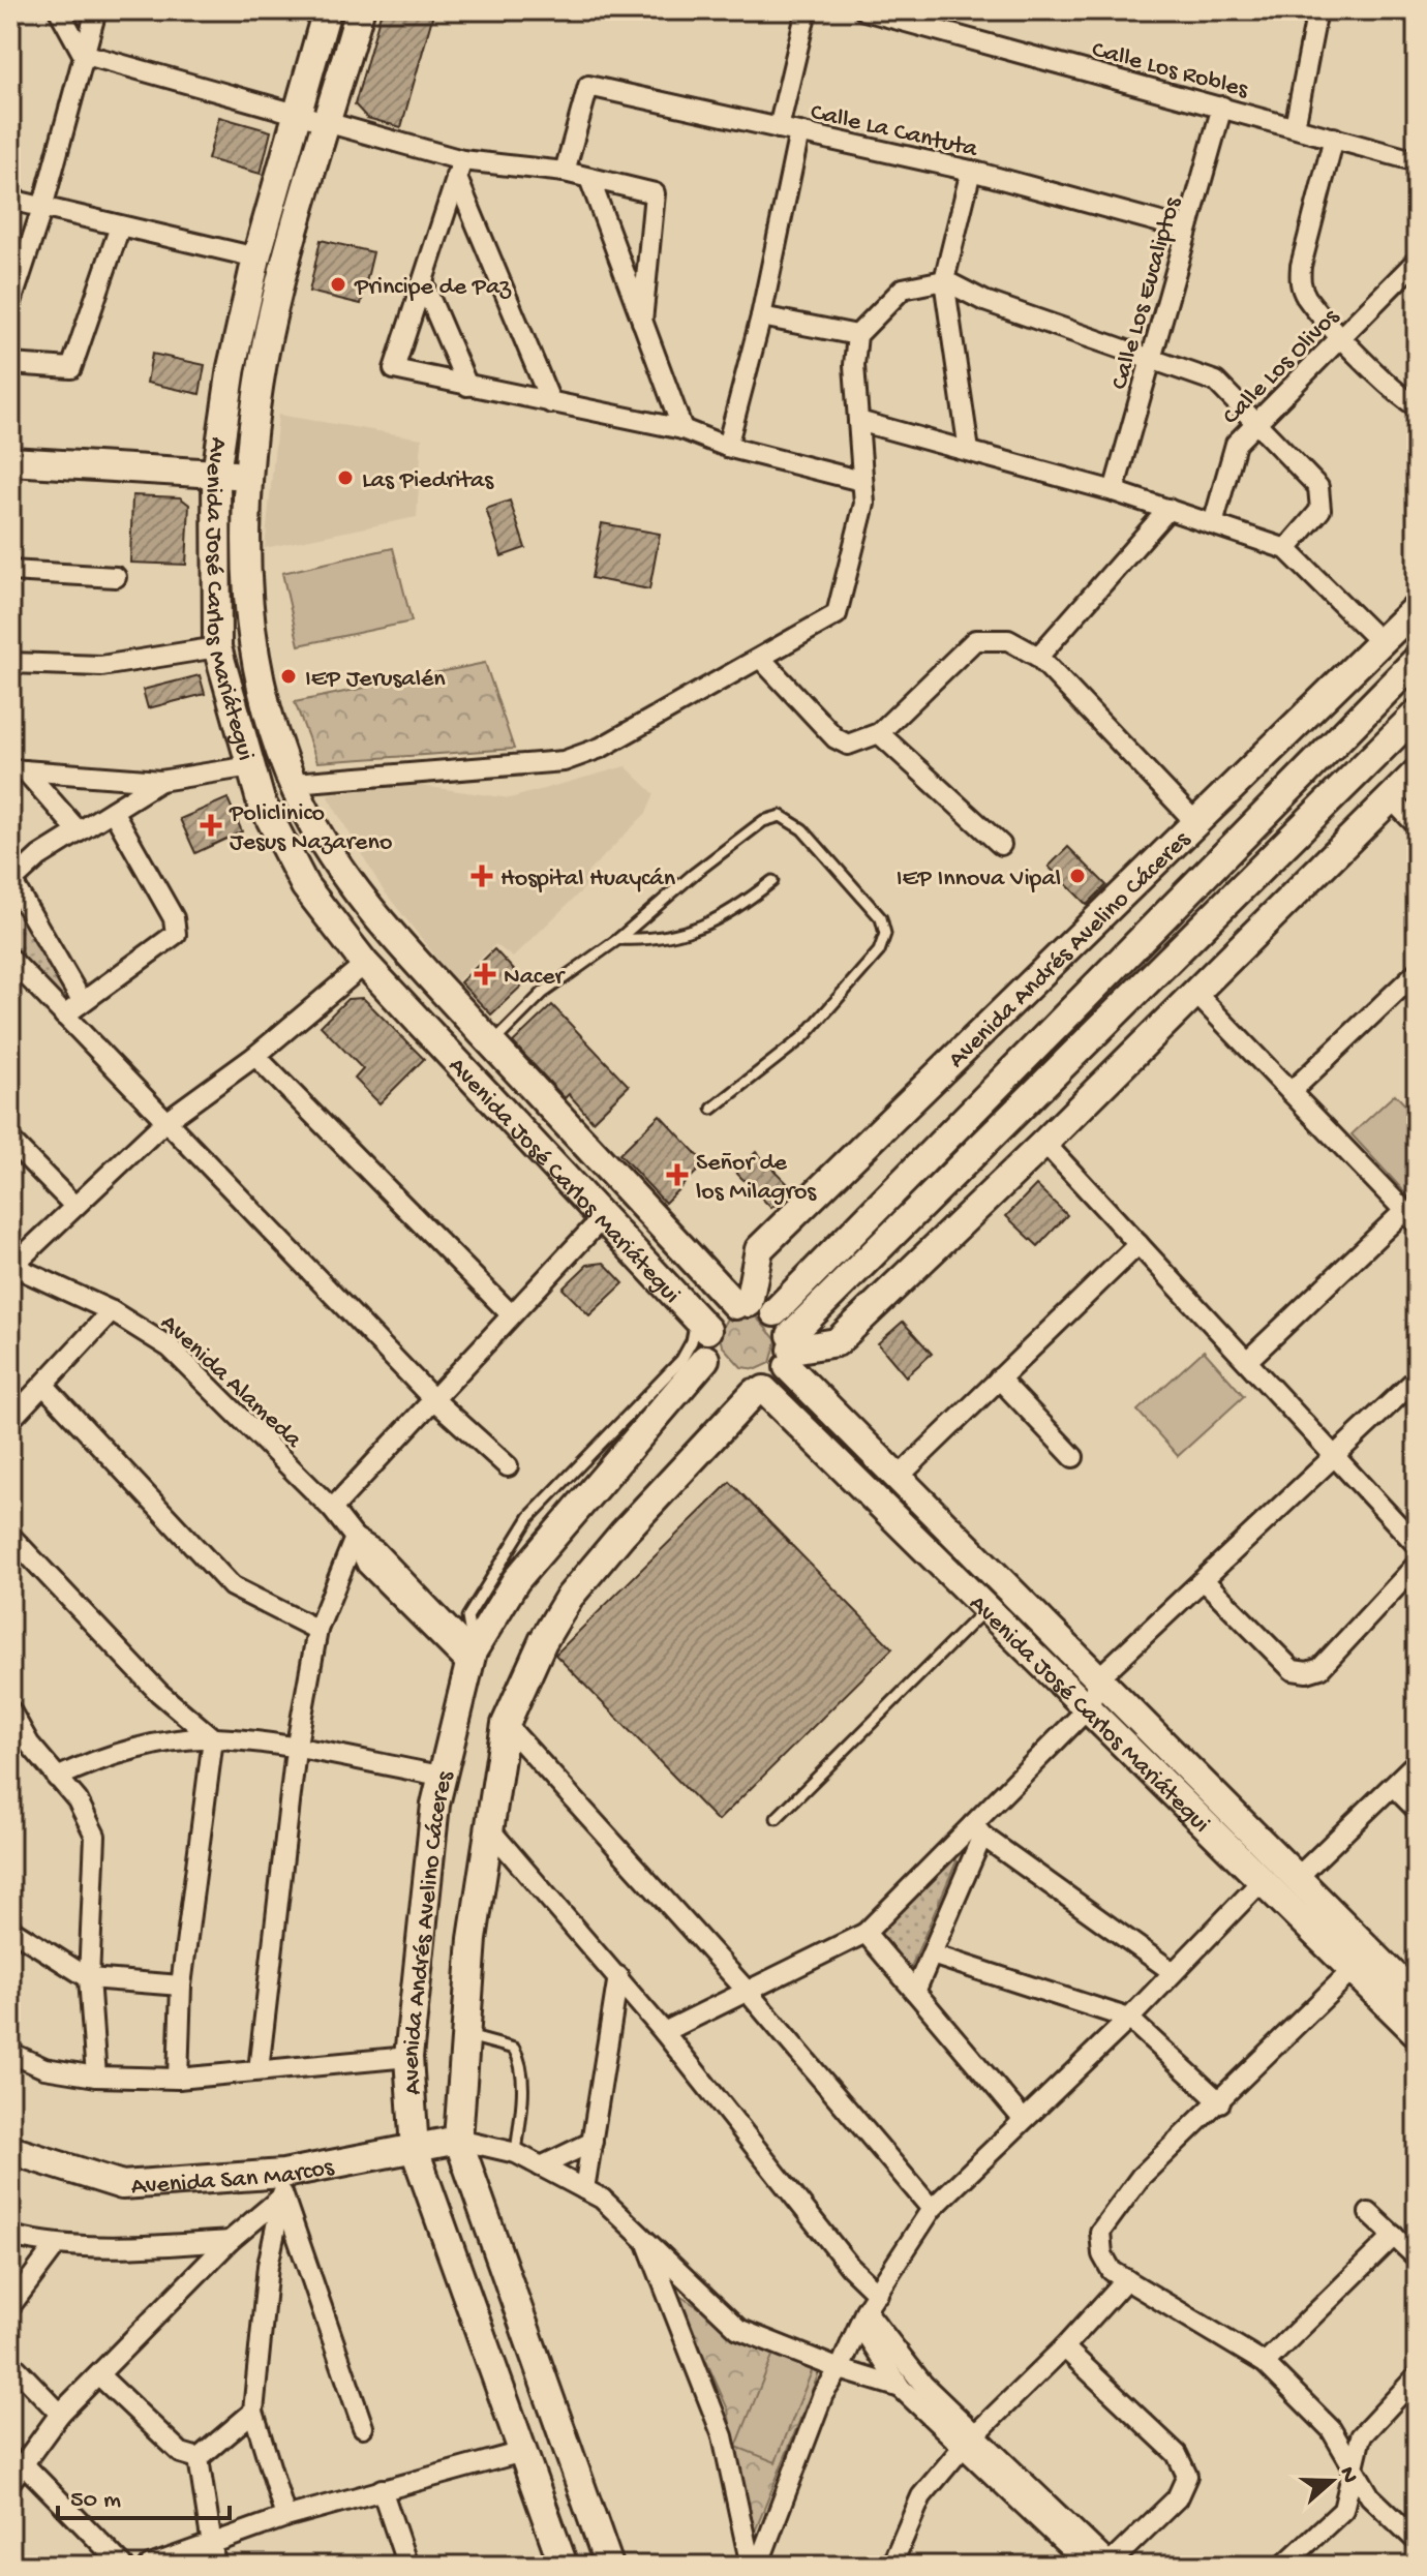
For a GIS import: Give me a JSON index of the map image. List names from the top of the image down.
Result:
{
  "streets": {
    "street": [
      "Calle Los Robles",
      "Calle La Cantuta",
      "Calle Los Eucaliptos",
      "Calle Los Olivos",
      "Avenida José Carlos Mariátegui",
      "Avenida Andrés Avelino Cáceres",
      "Avenida Alameda",
      "Avenida San Marcos"
    ]
  },
  "crossings": [
    ["Calle Los Robles", "Calle Los Eucaliptos"],
    ["Calle La Cantuta", "Calle Los Eucaliptos"],
    ["Avenida José Carlos Mariátegui", "Avenida Andrés Avelino Cáceres"],
    ["Avenida Andrés Avelino Cáceres", "Avenida Alameda"],
    ["Avenida Andrés Avelino Cáceres", "Avenida San Marcos"]
  ],
  "places": {
    "other": [
      "Principe de Paz",
      "Las Piedritas",
      "IEP Jerusalén",
      "IEP Innova Vipal"
    ],
    "health": [
      "Policlinico Jesus Nazareno",
      "Hospital Huaycán",
      "Nacer",
      "Señor de los Milagros"
    ]
  },
  "scale_bar": "50 m",
  "north": "right"
}
